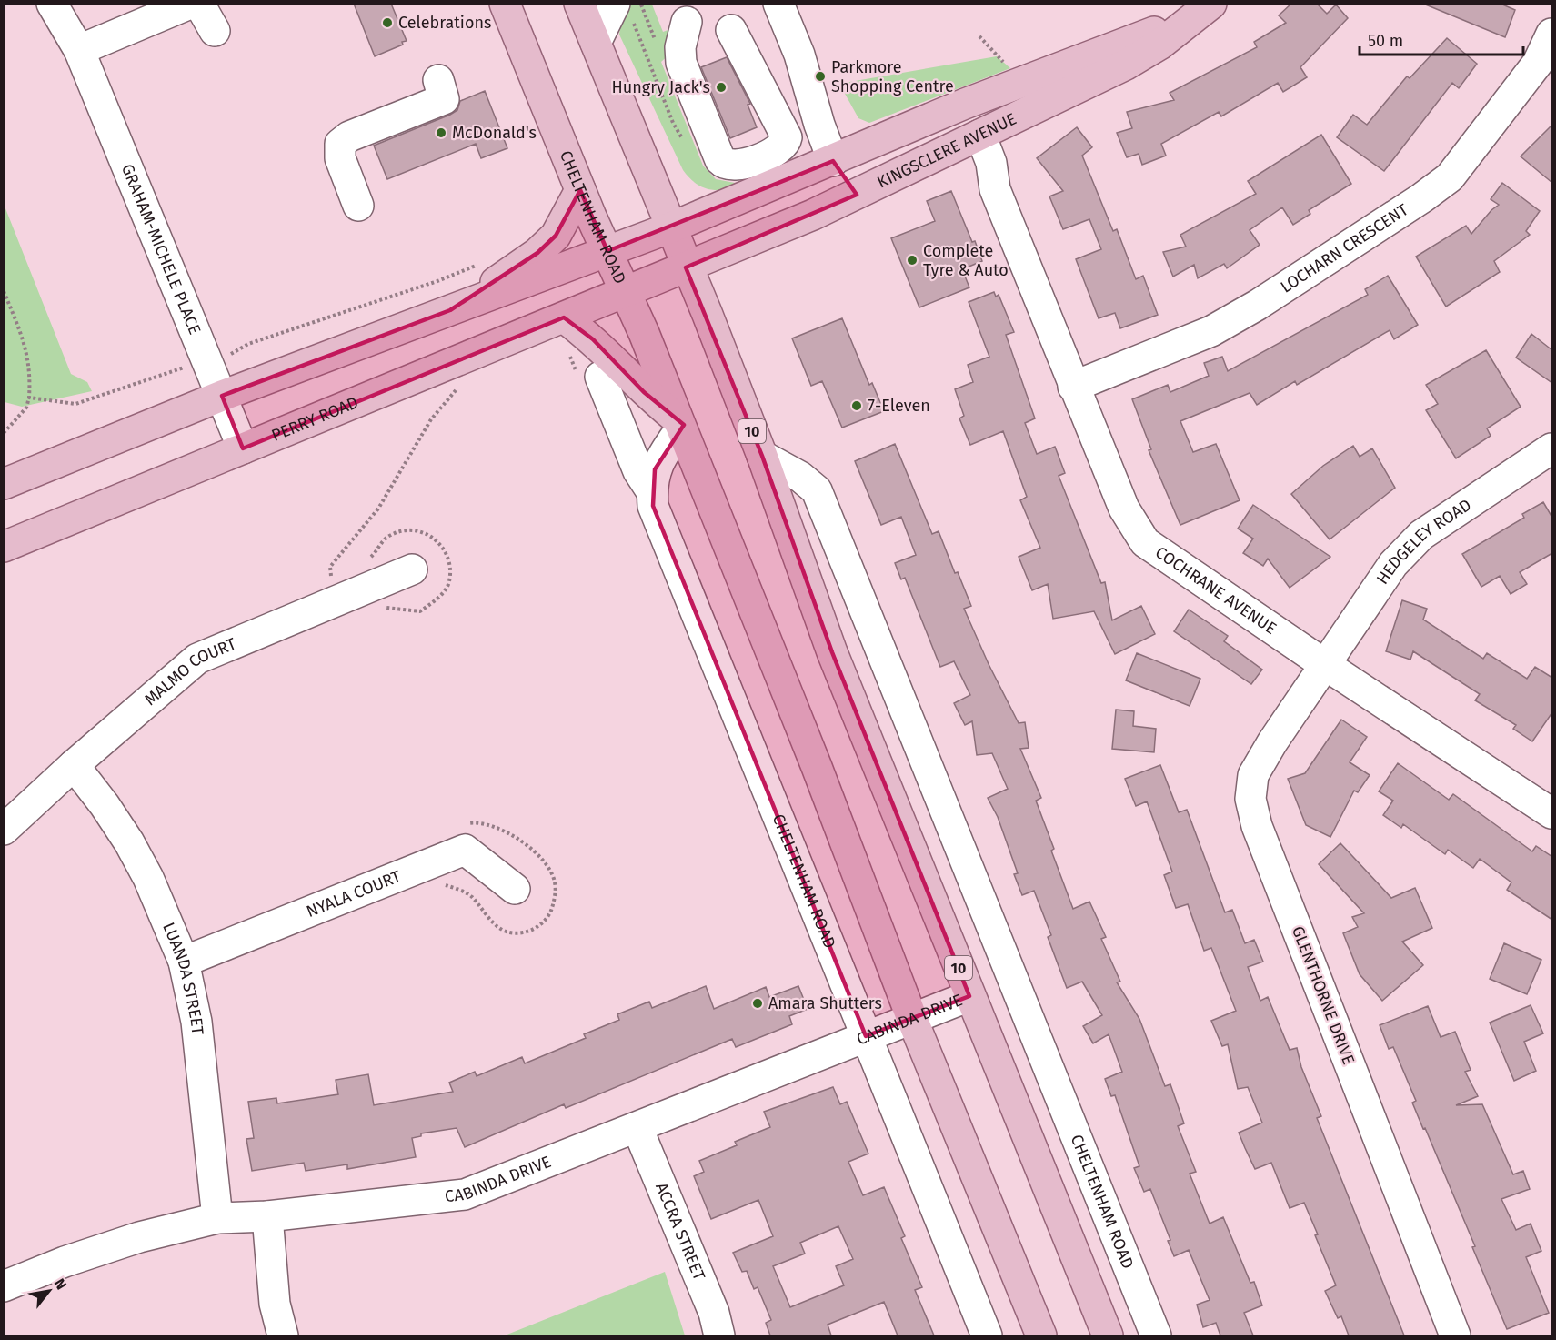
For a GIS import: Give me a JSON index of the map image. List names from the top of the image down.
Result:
{
  "streets": {
    "main road": [
      "KINGSCLERE AVENUE",
      "CHELTENHAM ROAD",
      "PERRY ROAD",
      "10"
    ],
    "street": [
      "LOCHARN CRESCENT",
      "GRAHAM-MICHELE PLACE",
      "HEDGELEY ROAD",
      "COCHRANE AVENUE",
      "MALMO COURT",
      "NYALA COURT",
      "LUANDA STREET",
      "GLENTHORNE DRIVE",
      "CABINDA DRIVE",
      "ACCRA STREET"
    ]
  },
  "crossings": [
    ["KINGSCLERE AVENUE", "CHELTENHAM ROAD"],
    ["KINGSCLERE AVENUE", "PERRY ROAD"],
    ["KINGSCLERE AVENUE", "10"],
    ["KINGSCLERE AVENUE", "COCHRANE AVENUE"],
    ["CHELTENHAM ROAD", "PERRY ROAD"],
    ["CHELTENHAM ROAD", "10"],
    ["CHELTENHAM ROAD", "CABINDA DRIVE"],
    ["LOCHARN CRESCENT", "COCHRANE AVENUE"],
    ["GRAHAM-MICHELE PLACE", "PERRY ROAD"],
    ["10", "CABINDA DRIVE"],
    ["HEDGELEY ROAD", "COCHRANE AVENUE"],
    ["HEDGELEY ROAD", "GLENTHORNE DRIVE"],
    ["COCHRANE AVENUE", "GLENTHORNE DRIVE"],
    ["MALMO COURT", "LUANDA STREET"],
    ["NYALA COURT", "LUANDA STREET"],
    ["LUANDA STREET", "CABINDA DRIVE"],
    ["CABINDA DRIVE", "ACCRA STREET"]
  ],
  "places": [
    "Celebrations",
    "Parkmore Shopping Centre",
    "Hungry Jack's",
    "McDonald's",
    "Complete Tyre & Auto",
    "7-Eleven",
    "Amara Shutters"
  ],
  "scale_bar": "50 m",
  "north": "top right"
}
